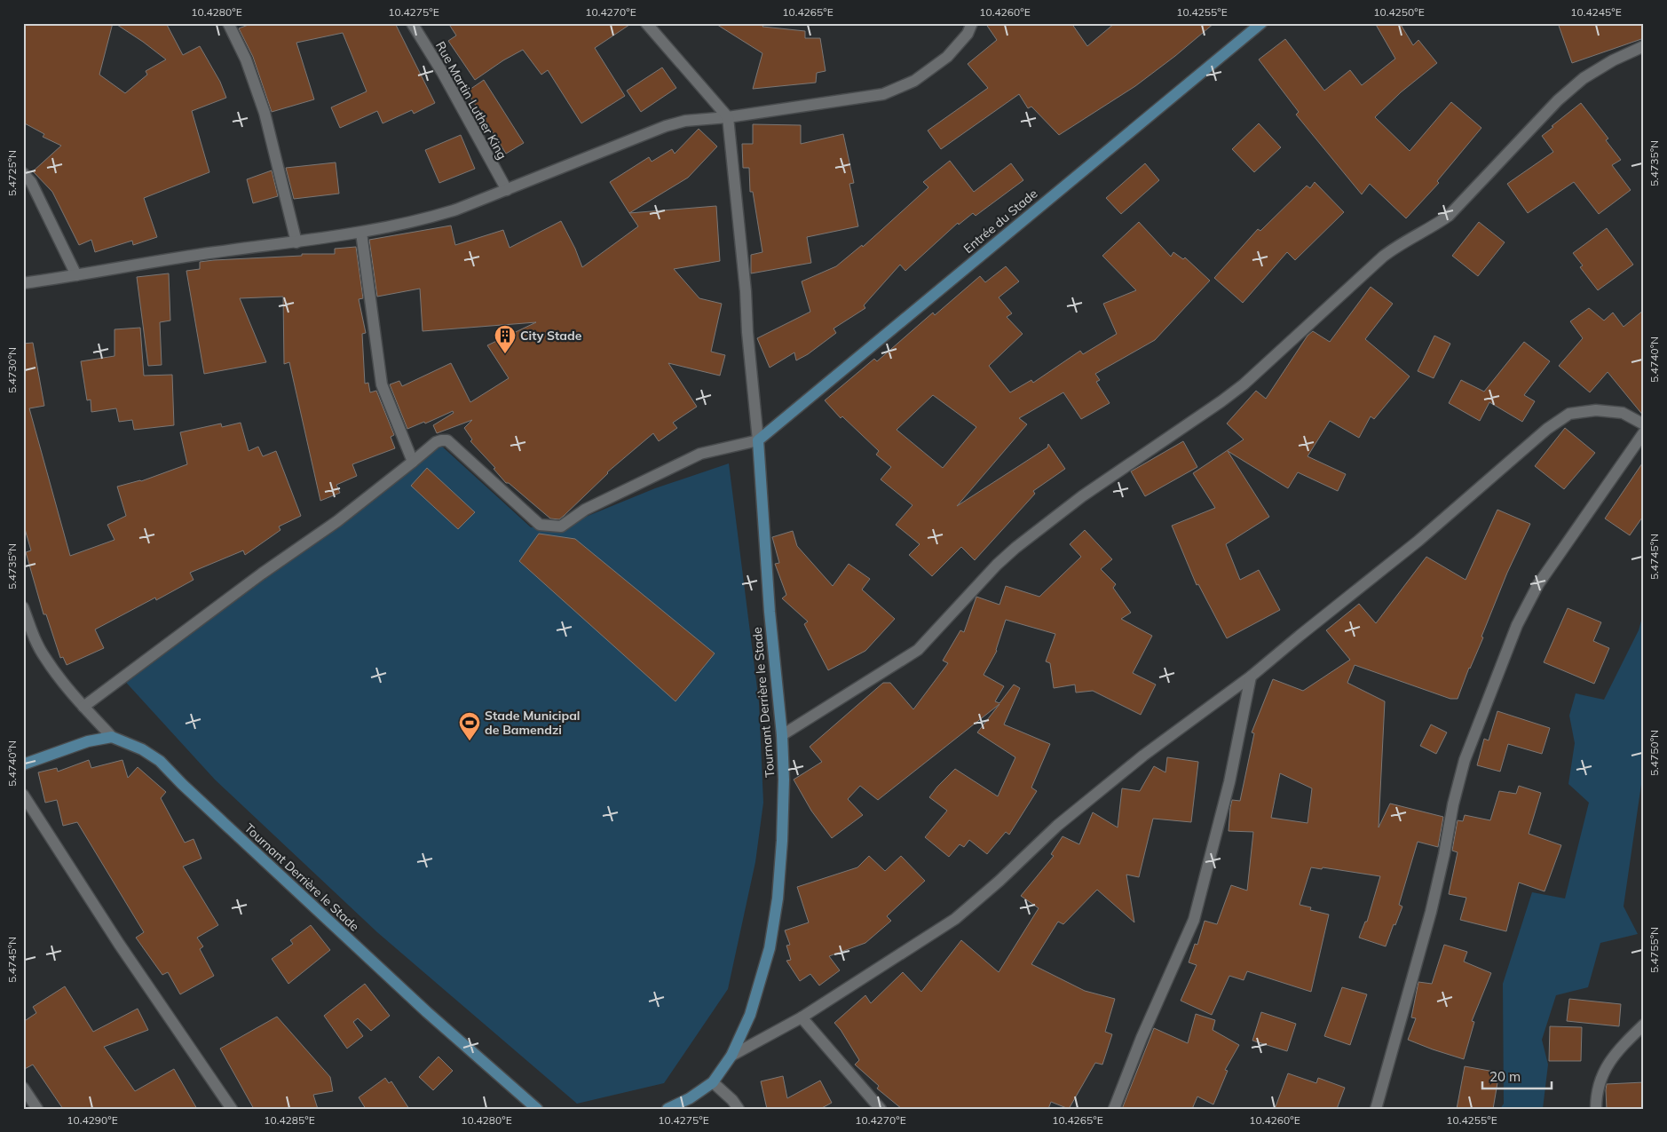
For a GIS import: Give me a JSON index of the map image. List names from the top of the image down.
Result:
{
  "streets": {
    "street": ["Rue Martin Luther King", "Entrée du Stade", "Tournant Derrière le Stade"]
  },
  "crossings": [
    ["Entrée du Stade", "Tournant Derrière le Stade"]
  ],
  "places": {
    "building": ["City Stade"],
    "sports": ["Stade Municipal de Bamendzi"]
  },
  "scale_bar": "20 m",
  "coordinates": [
    "10.4280°E",
    "10.4275°E",
    "10.4270°E",
    "10.4265°E",
    "10.4260°E",
    "10.4255°E",
    "10.4250°E",
    "10.4245°E",
    "5.4735°N",
    "5.4725°N",
    "5.4740°N",
    "5.4730°N",
    "5.4745°N",
    "5.4750°N",
    "5.4755°N",
    "10.4290°E",
    "10.4285°E"
  ]
}
